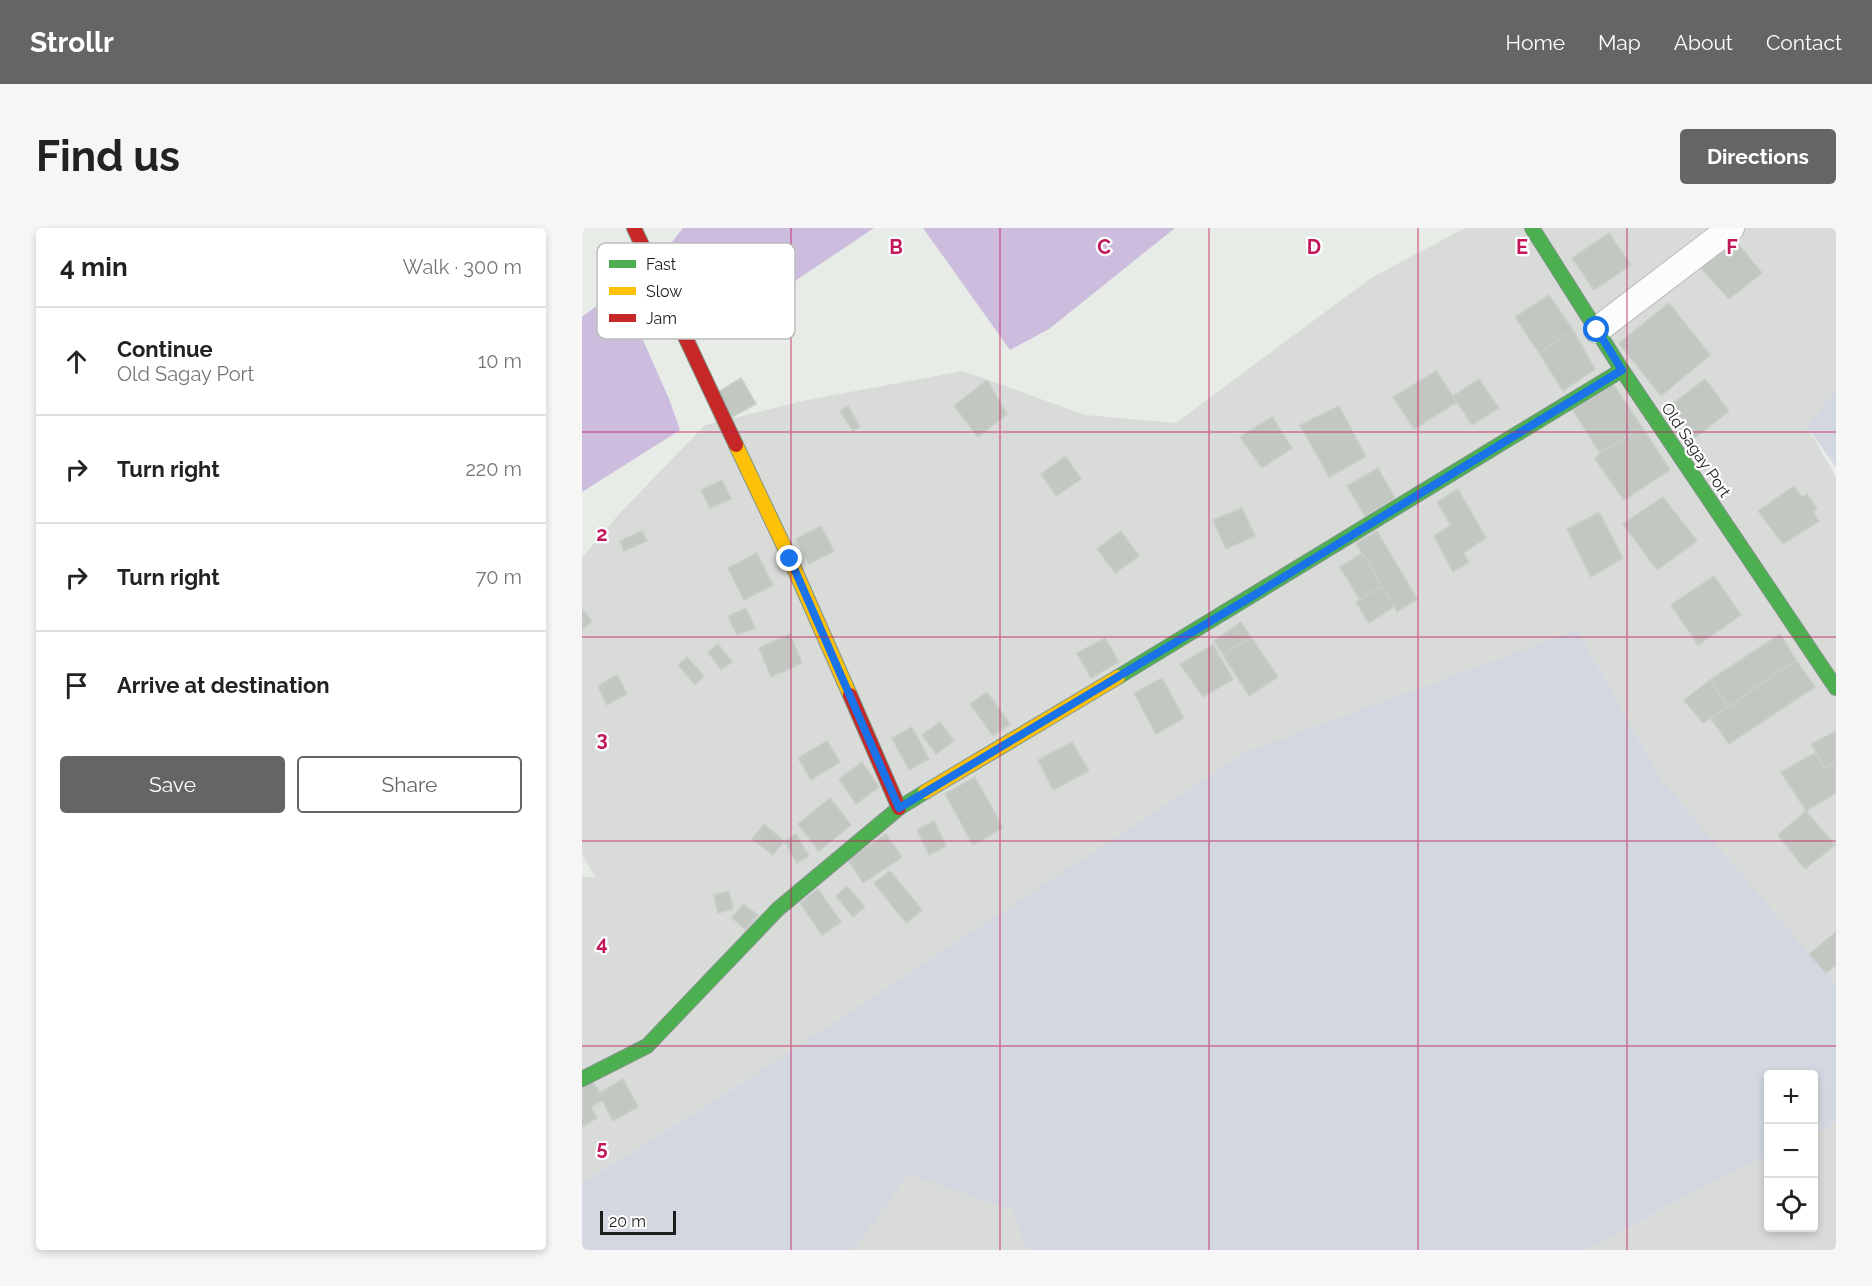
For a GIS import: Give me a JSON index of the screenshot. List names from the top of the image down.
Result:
{
  "streets": {
    "street": ["Old Sagay Port"]
  },
  "legend": ["Fast", "Slow", "Jam"],
  "scale_bar": "20 m",
  "page": {
    "header": "Strollr",
    "nav": [
      "Home",
      "Map",
      "About",
      "Contact"
    ],
    "buttons": [
      "Directions",
      ["Save", "Share"]
    ],
    "title": "Find us",
    "heading": ["4 min", "Walk · 300 m"],
    "list": [
      ["Continue", "Old Sagay Port", "10 m"],
      ["Turn right", "220 m"],
      ["Turn right", "70 m"],
      "Arrive at destination"
    ],
    "map_buttons": ["+", "−"],
    "scale": "20 m"
  },
  "grid": {
    "columns": [
      "B",
      "C",
      "D",
      "E",
      "F"
    ],
    "rows": [
      "2",
      "3",
      "4",
      "5"
    ]
  }
}
